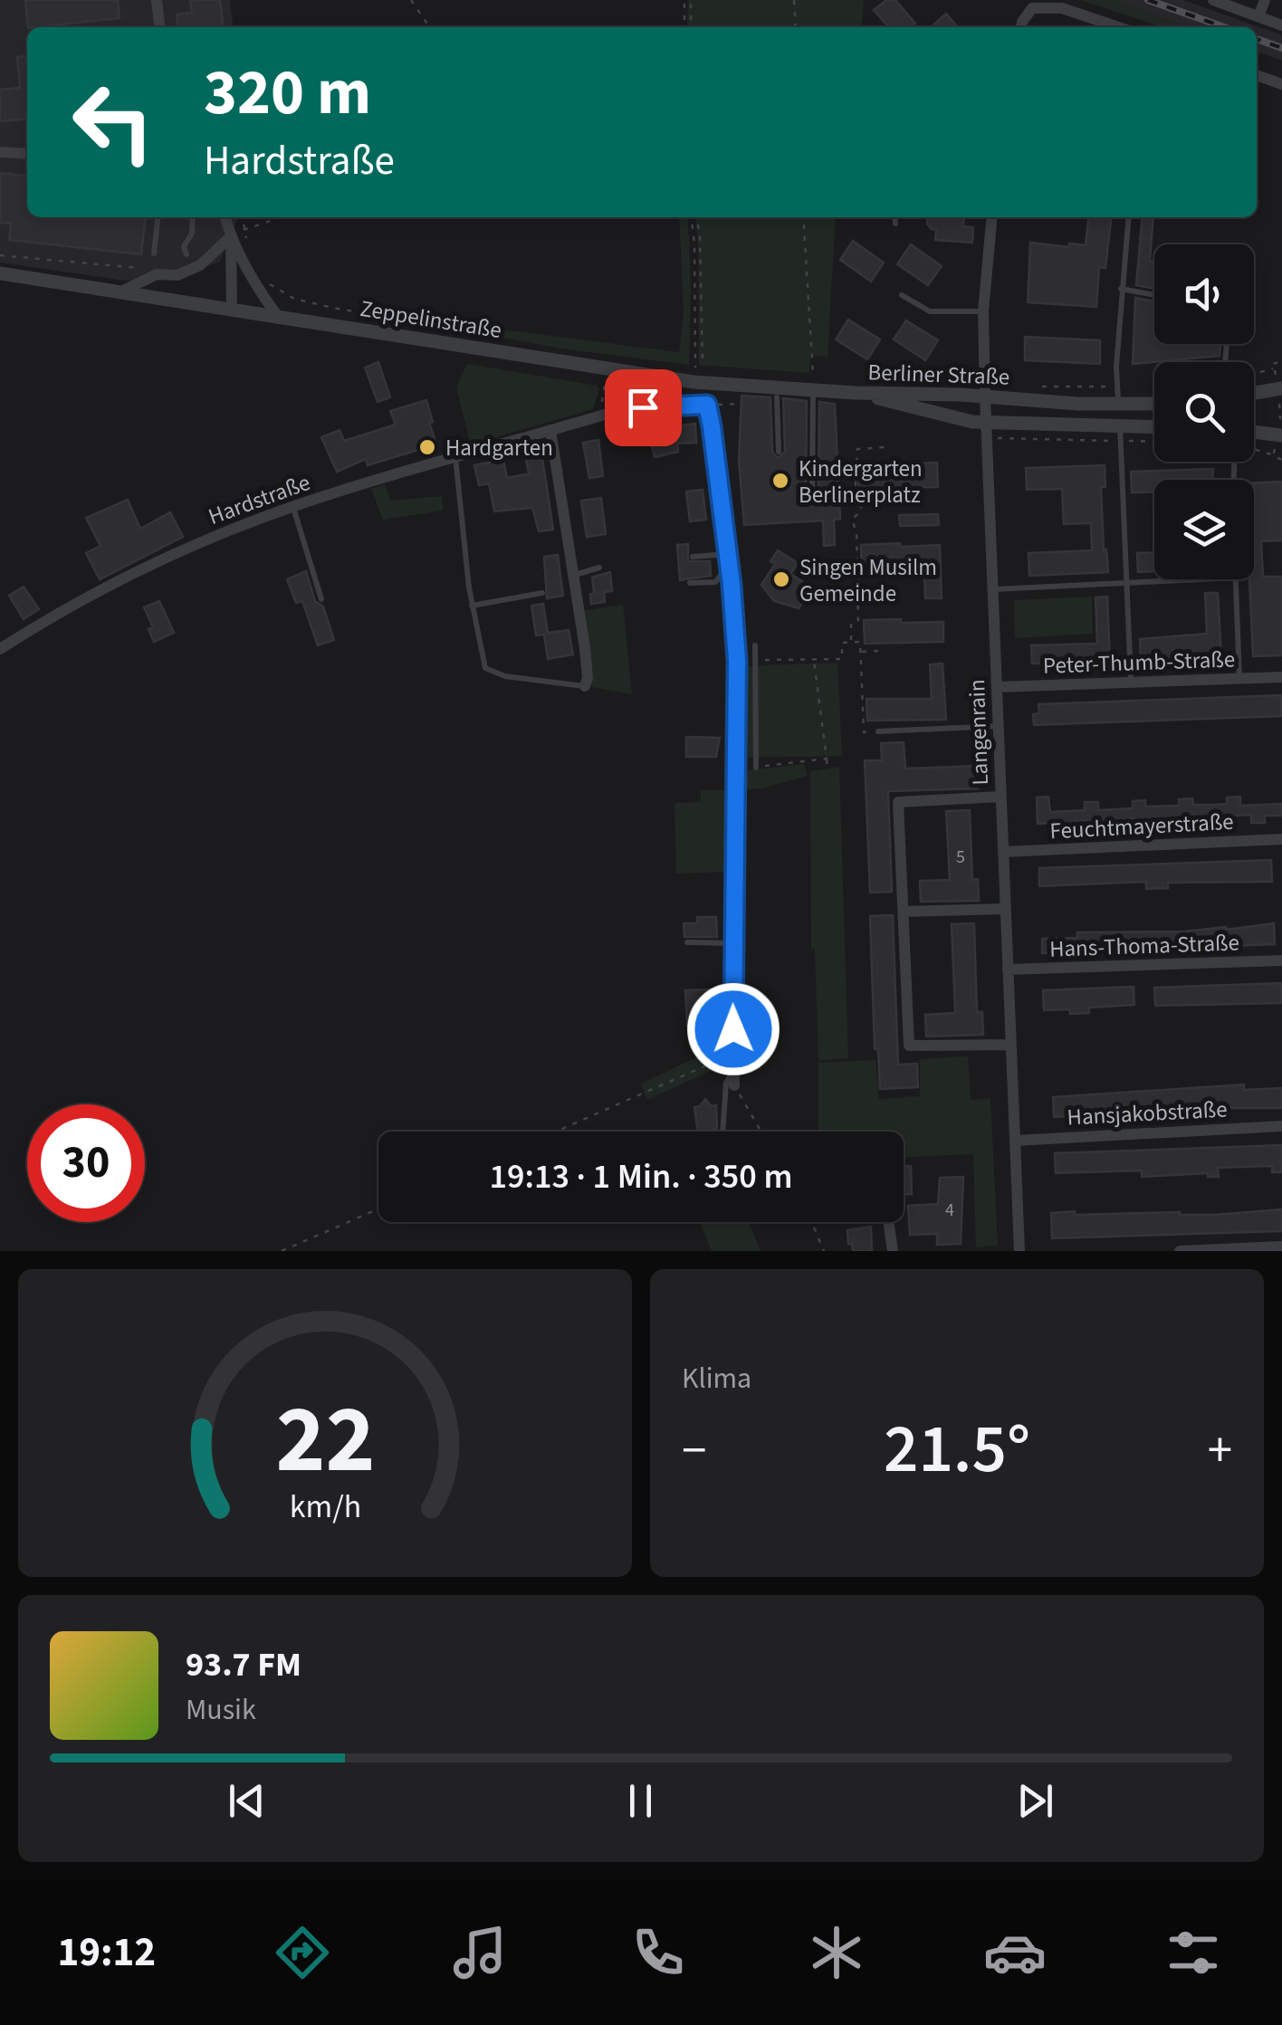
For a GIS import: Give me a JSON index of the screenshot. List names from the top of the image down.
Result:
{
  "streets": {
    "street": [
      "Zeppelinstraße",
      "Berliner Straße",
      "Hardstraße",
      "Peter-Thumb-Straße",
      "Langenrain",
      "Feuchtmayerstraße",
      "Hans-Thoma-Straße",
      "Hansjakobstraße"
    ]
  },
  "crossings": [
    ["Zeppelinstraße", "Berliner Straße"],
    ["Berliner Straße", "Langenrain"],
    ["Peter-Thumb-Straße", "Langenrain"],
    ["Langenrain", "Feuchtmayerstraße"],
    ["Langenrain", "Hans-Thoma-Straße"],
    ["Langenrain", "Hansjakobstraße"]
  ],
  "places": ["Hardgarten", "Kindergarten Berlinerplatz", "Singen Musilm Gemeinde"],
  "house_numbers": ["5", "4"],
  "page": {
    "turn": ["320 m", "Hardstraße"],
    "limit": "30",
    "trip": "19:13 · 1 Min. · 350 m",
    "tile": "Klima",
    "heat": ["−", "21.5°", "+"],
    "song": ["93.7 FM", "Musik"],
    "tabs": "19:12",
    "gauge": ["22", "km/h"]
  }
}
